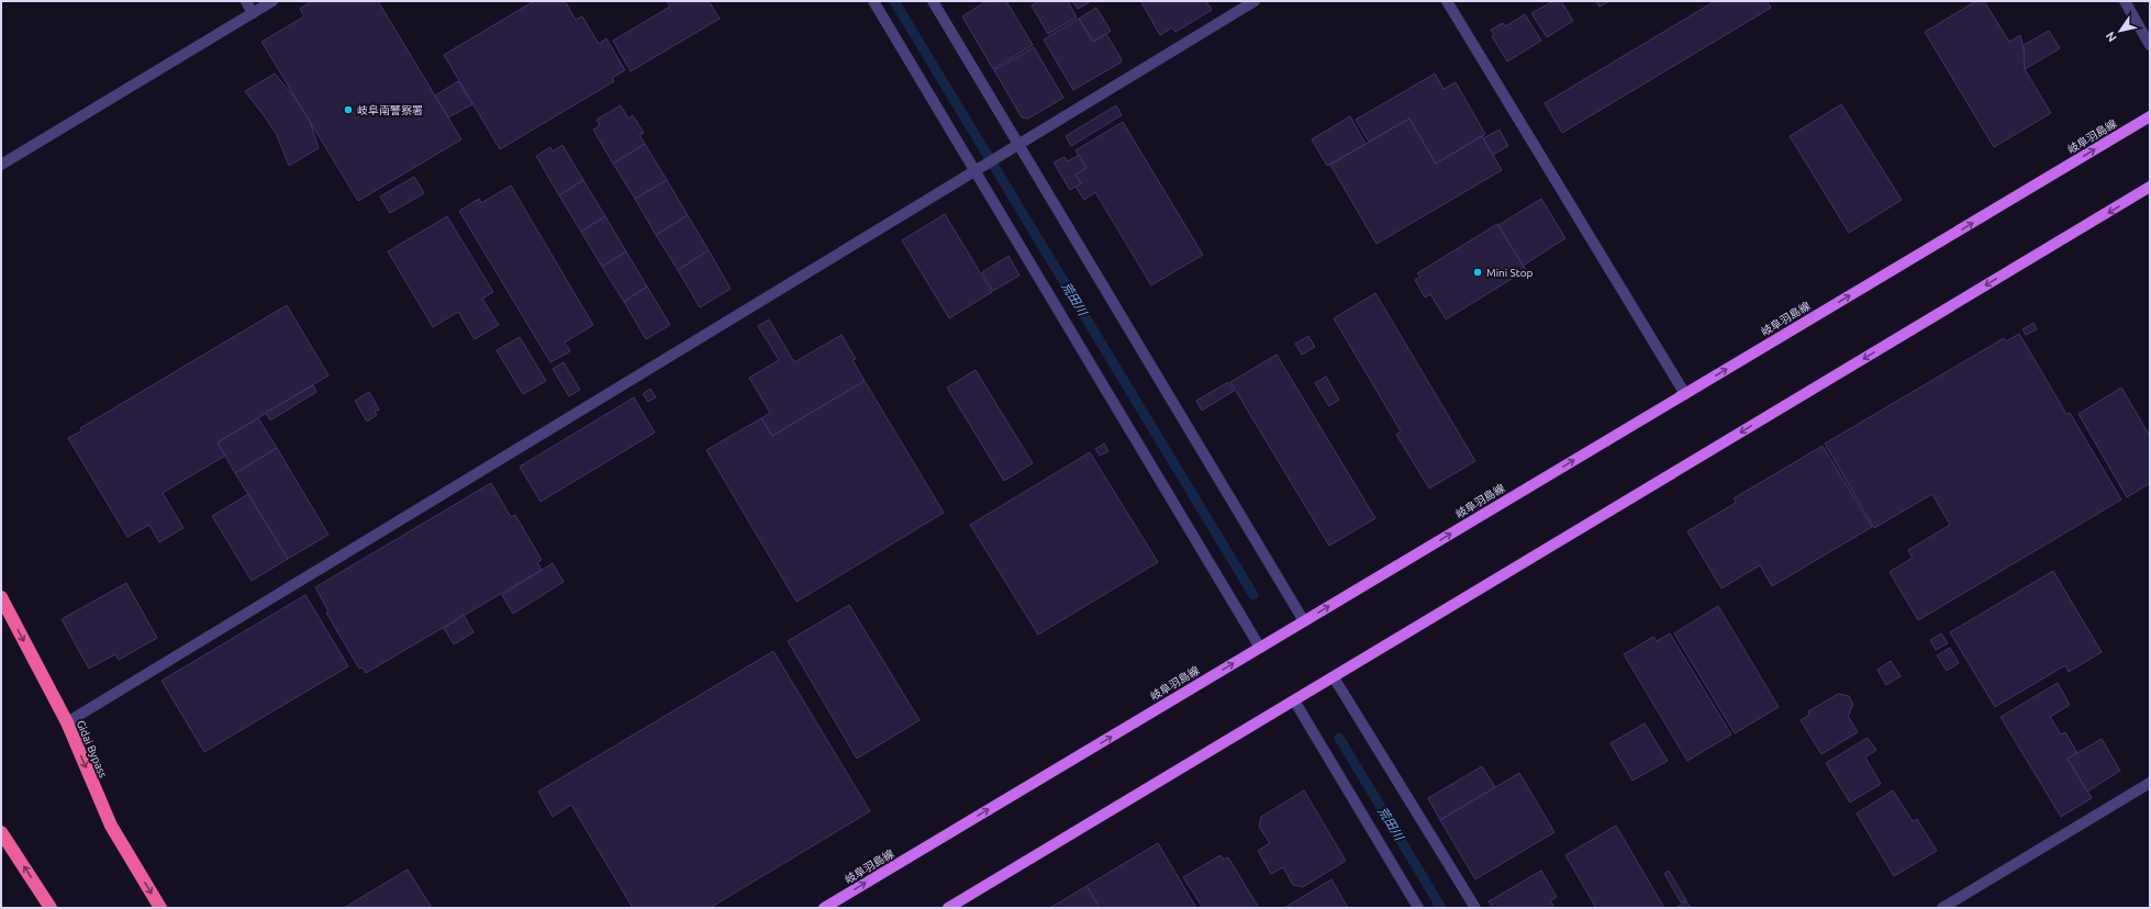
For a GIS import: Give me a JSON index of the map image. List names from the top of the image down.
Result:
{
  "streets": {
    "highway": ["Gidai Bypass"],
    "main road": ["岐阜羽島線"]
  },
  "one_way": ["Gidai Bypass"],
  "water": ["荒田川"],
  "places": ["岐阜南警察署", "Mini Stop"],
  "north": "bottom left"
}
